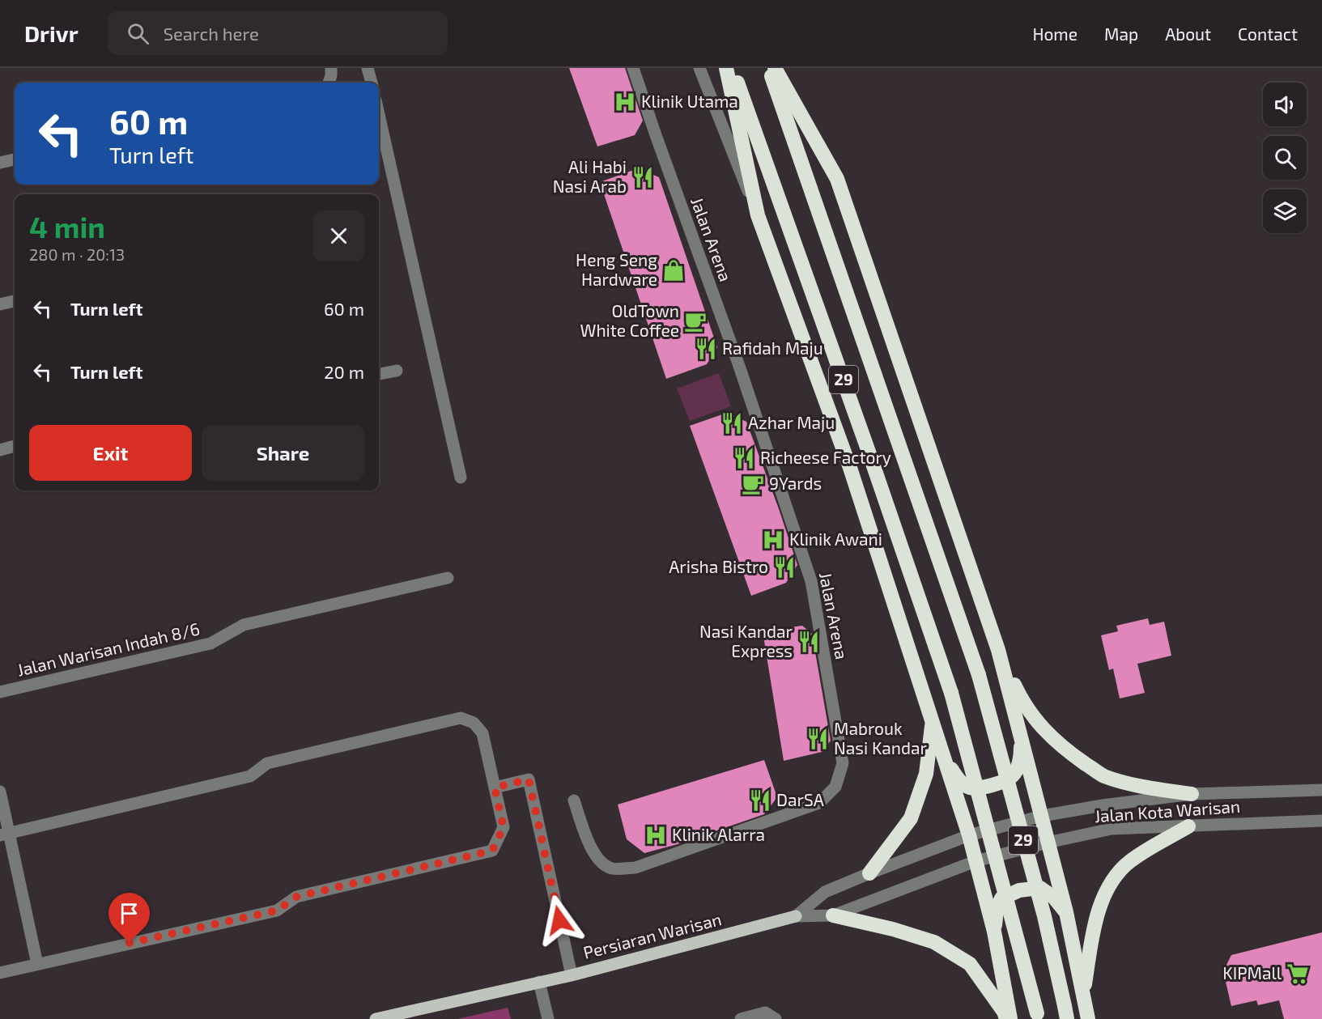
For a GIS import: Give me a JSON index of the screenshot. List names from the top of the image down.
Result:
{
  "streets": {
    "highway": ["29"],
    "main road": ["Persiaran Warisan"],
    "street": ["Jalan Arena", "Jalan Warisan Indah 8/6", "Jalan Kota Warisan"]
  },
  "crossings": [
    ["Jalan Kota Warisan", "Persiaran Warisan"]
  ],
  "places": {
    "hospital": ["Klinik Utama", "Klinik Awani", "Klinik Alarra"],
    "restaurant": [
      "Ali Habi Nasi Arab",
      "Rafidah Maju",
      "Azhar Maju",
      "Richeese Factory",
      "Arisha Bistro",
      "Nasi Kandar Express",
      "Mabrouk Nasi Kandar",
      "DarSA"
    ],
    "shop": ["Heng Seng Hardware"],
    "cafe": ["OldTown White Coffee", "9Yards"],
    "supermarket": ["KIPMall"]
  },
  "page": {
    "header": "Drivr",
    "search": "Search here",
    "nav": [
      "Home",
      "Map",
      "About",
      "Contact"
    ],
    "turn": ["60 m", "Turn left"],
    "heading": ["4 min", "280 m · 20:13"],
    "list": [
      {
        "name": "Turn left",
        "value": "60 m"
      },
      {
        "name": "Turn left",
        "value": "20 m"
      }
    ],
    "buttons": ["Exit", "Share"]
  }
}
